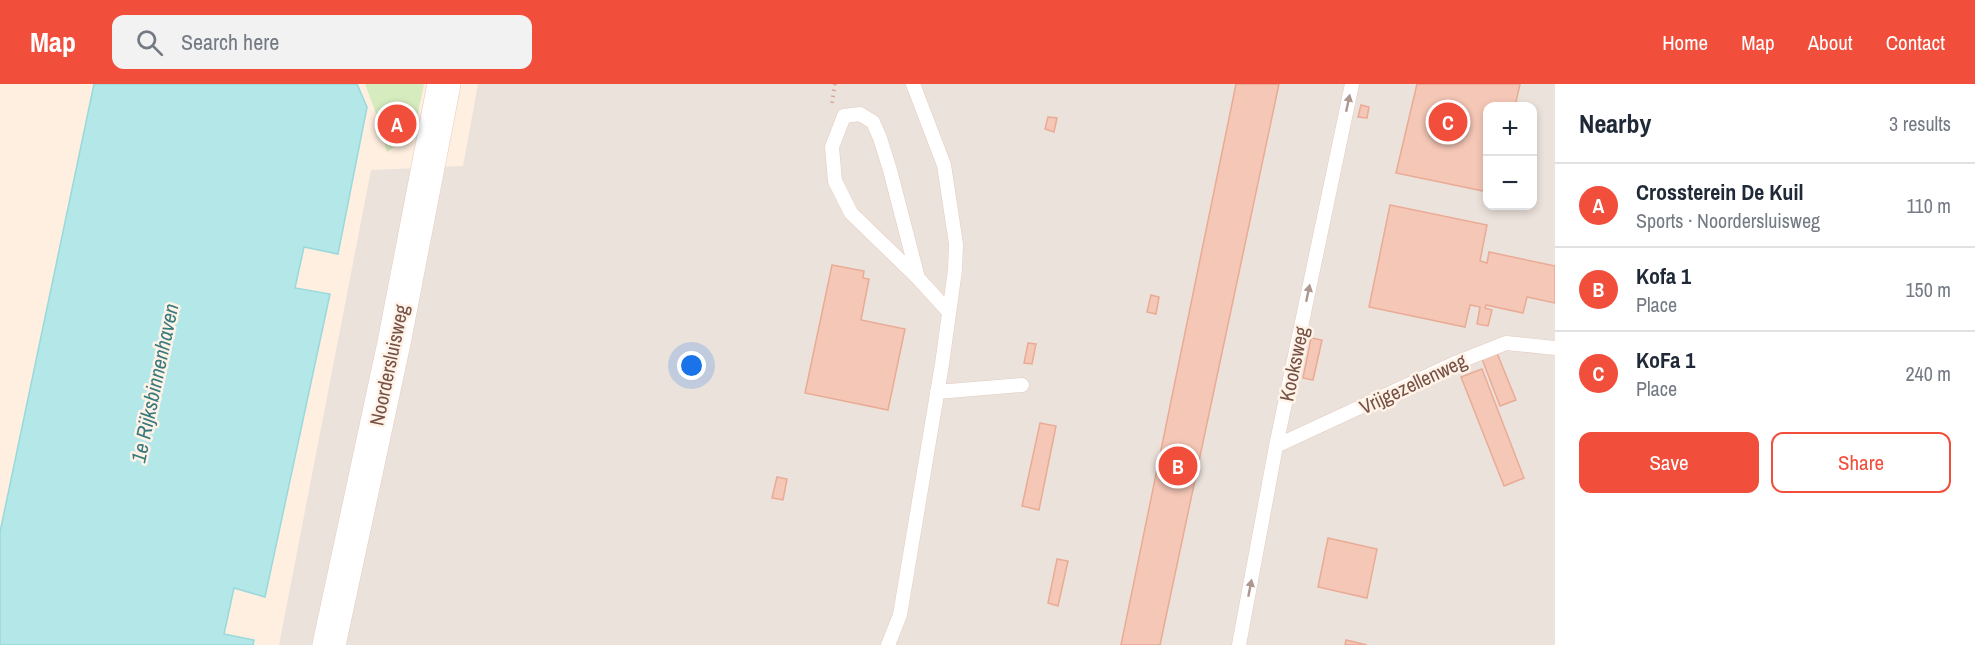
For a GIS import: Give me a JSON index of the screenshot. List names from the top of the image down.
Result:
{
  "streets": {
    "street": ["Noordersluisweg"],
    "lane": ["Kooksweg", "Vrijgezellenweg"]
  },
  "crossings": [
    ["Kooksweg", "Vrijgezellenweg"]
  ],
  "one_way": ["Kooksweg"],
  "water": ["1e Rijksbinnenhaven"],
  "page": {
    "header": "Map",
    "search": "Search here",
    "nav": [
      "Home",
      "Map",
      "About",
      "Contact"
    ],
    "heading": ["Nearby", "3 results"],
    "pins": ["C", "A", "B"],
    "map_buttons": ["+", "−"],
    "list": [
      {
        "mark": "A",
        "name": "Crossterein De Kuil",
        "note": "Sports · Noordersluisweg",
        "value": "110 m"
      },
      {
        "mark": "B",
        "name": "Kofa 1",
        "note": "Place",
        "value": "150 m"
      },
      {
        "mark": "C",
        "name": "KoFa 1",
        "note": "Place",
        "value": "240 m"
      }
    ],
    "buttons": ["Save", "Share"]
  }
}
